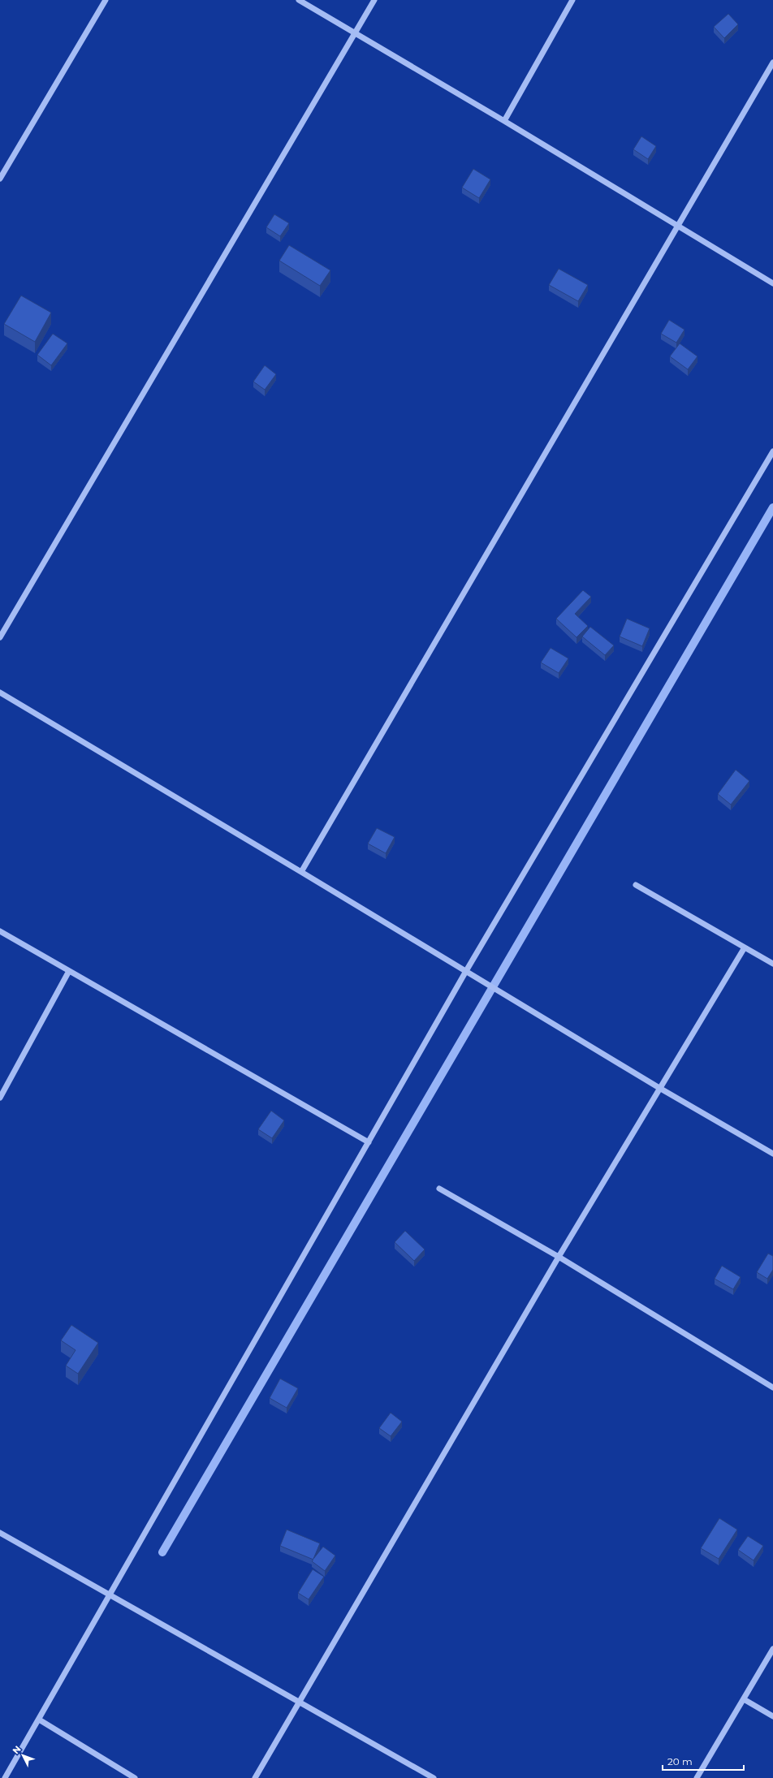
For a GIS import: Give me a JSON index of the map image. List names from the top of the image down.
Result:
{
  "scale_bar": "20 m",
  "north": "top left"
}
